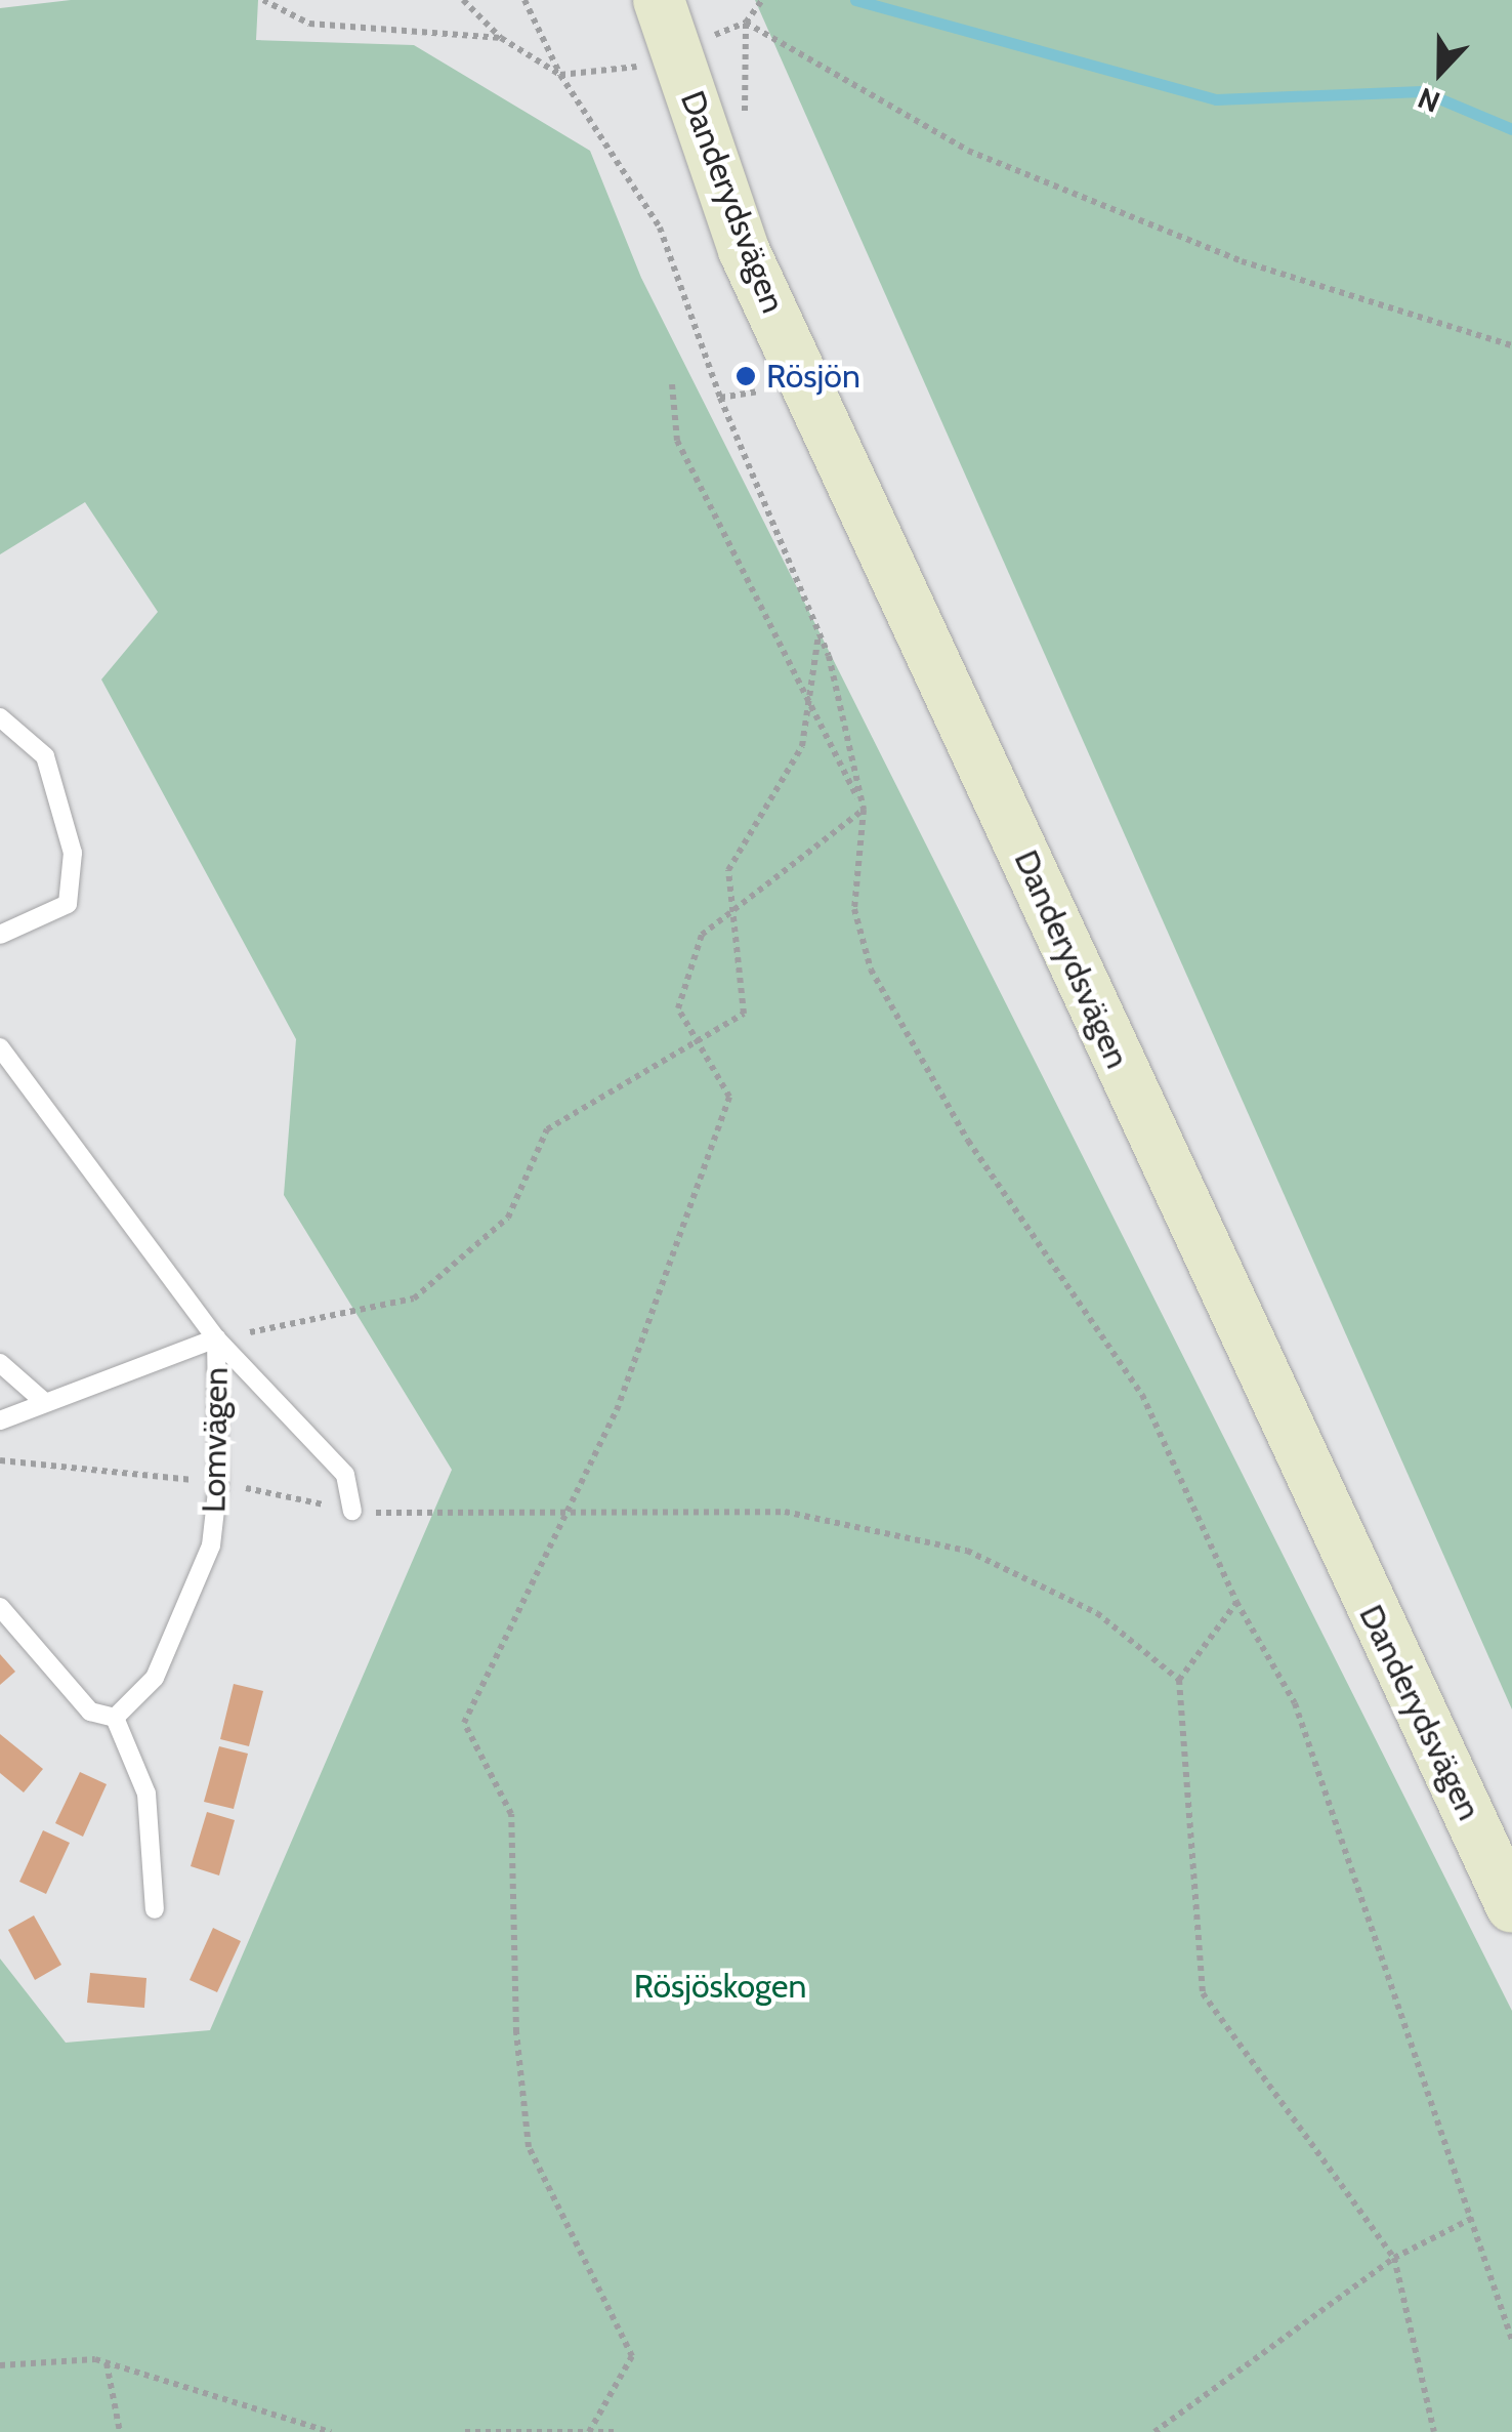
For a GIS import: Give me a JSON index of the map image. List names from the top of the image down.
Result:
{
  "streets": {
    "main road": ["Danderydsvägen"],
    "lane": ["Lomvägen"]
  },
  "parks": ["Rösjöskogen"],
  "places": ["Rösjön"],
  "north": "bottom"
}
